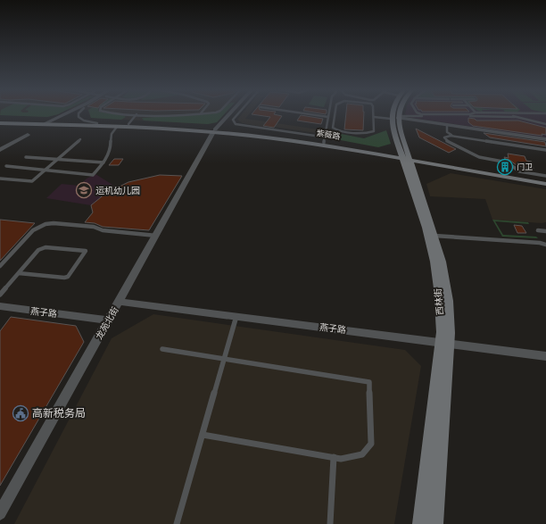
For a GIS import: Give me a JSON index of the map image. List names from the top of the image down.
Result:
{
  "streets": {
    "main road": ["紫薇路", "西林街"],
    "street": ["燕子路", "龙苑北街"]
  },
  "crossings": [
    ["紫薇路", "西林街"],
    ["紫薇路", "龙苑北街"],
    ["西林街", "燕子路"],
    ["燕子路", "龙苑北街"]
  ],
  "places": {
    "building": ["门卫"],
    "school or university": ["运机幼儿园"],
    "public building": ["高新税务局"]
  }
}
